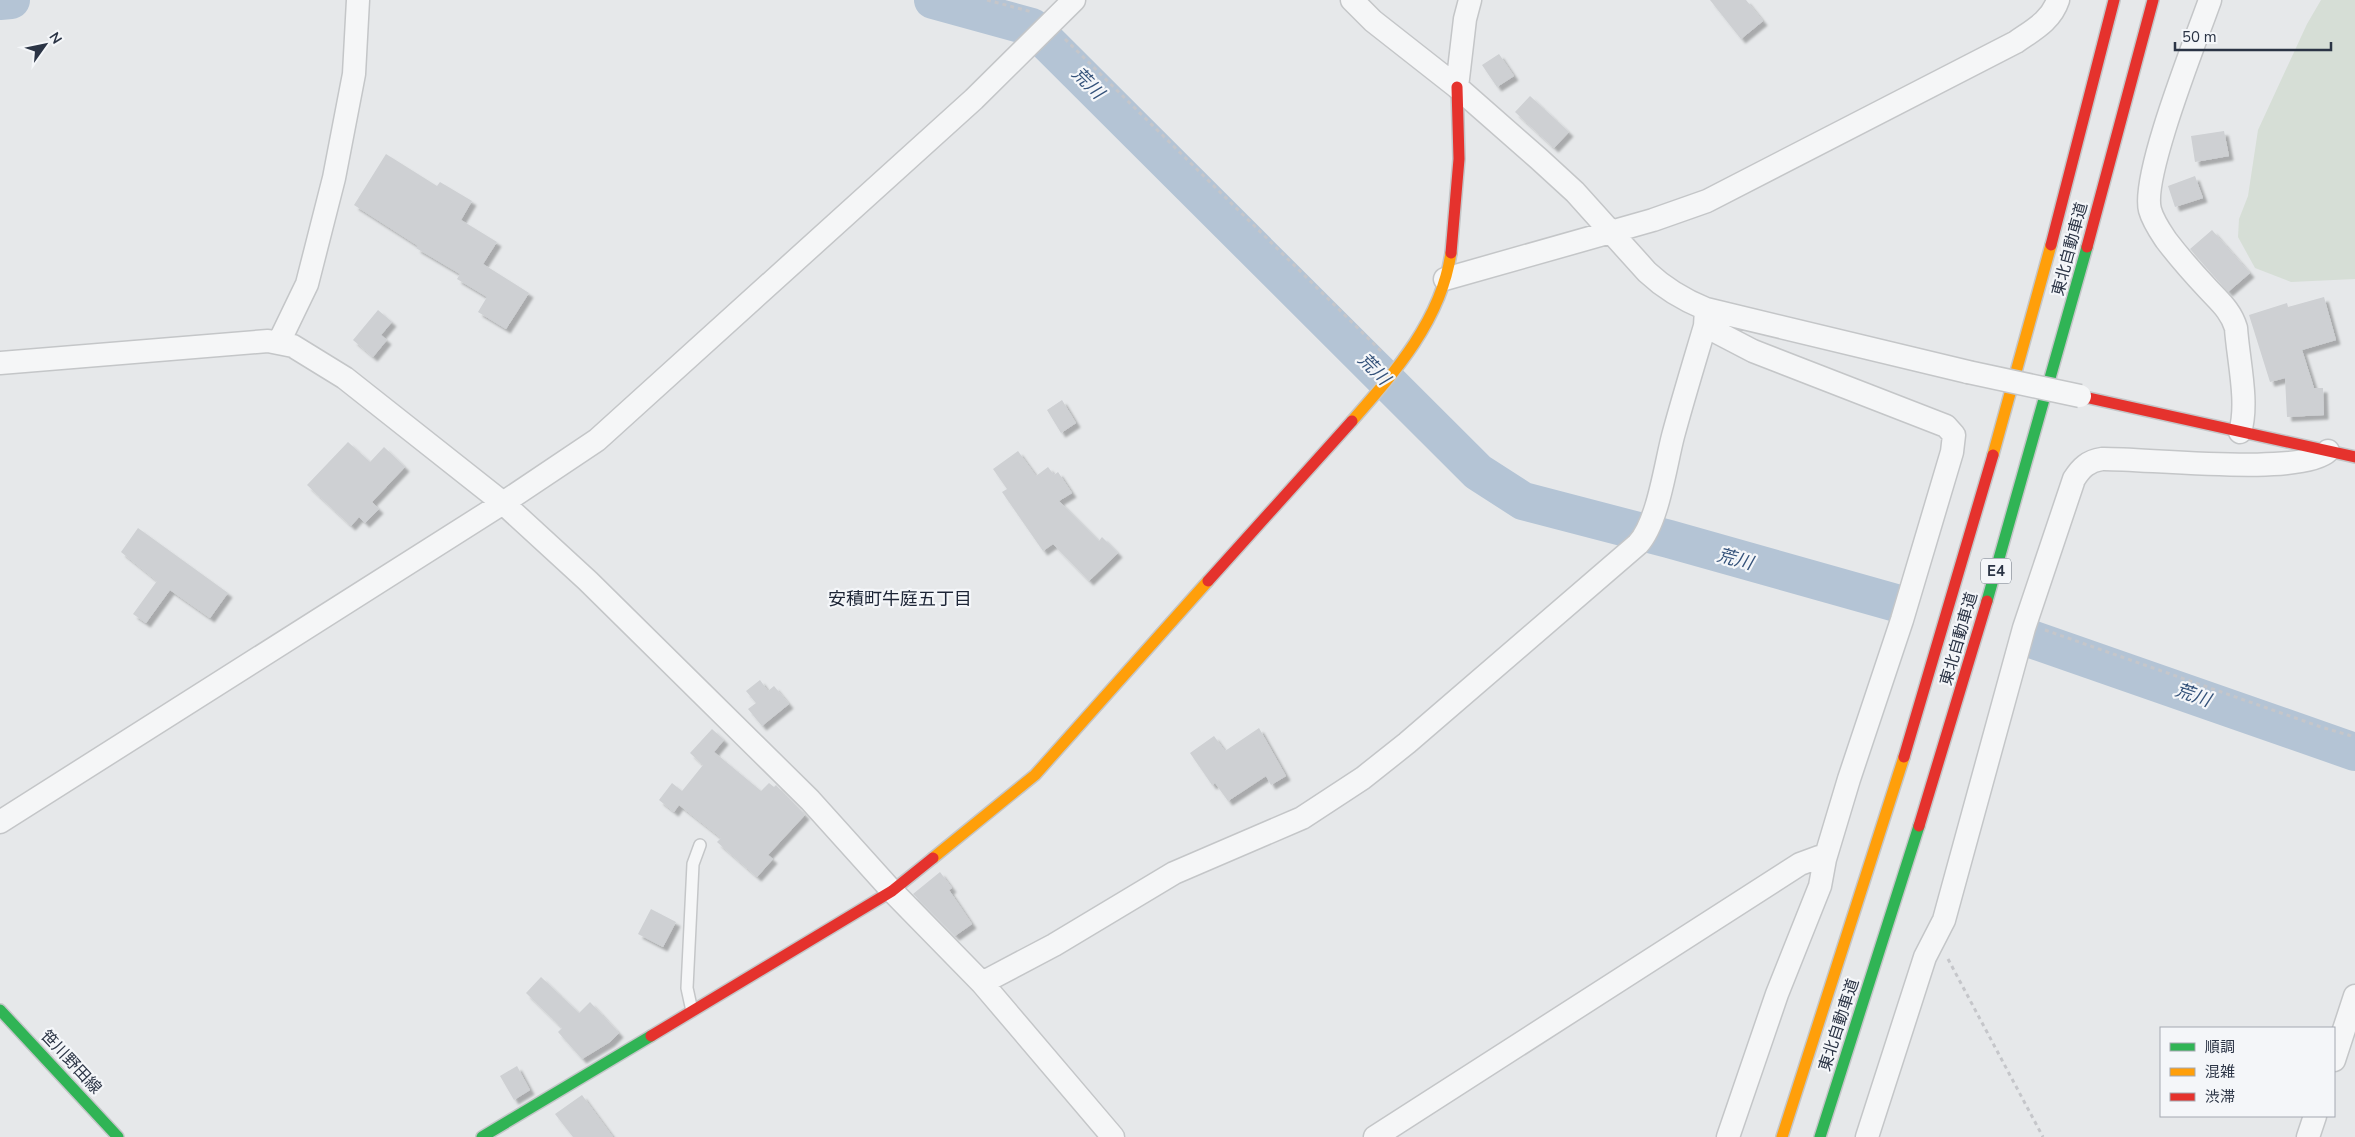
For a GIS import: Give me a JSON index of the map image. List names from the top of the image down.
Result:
{
  "streets": {
    "main road": ["東北自動車道", "E4", "笹川野田線"]
  },
  "districts": ["安積町牛庭五丁目"],
  "water": ["荒川"],
  "legend": ["順調", "混雑", "渋滞"],
  "scale_bar": "50 m",
  "north": "top right"
}
